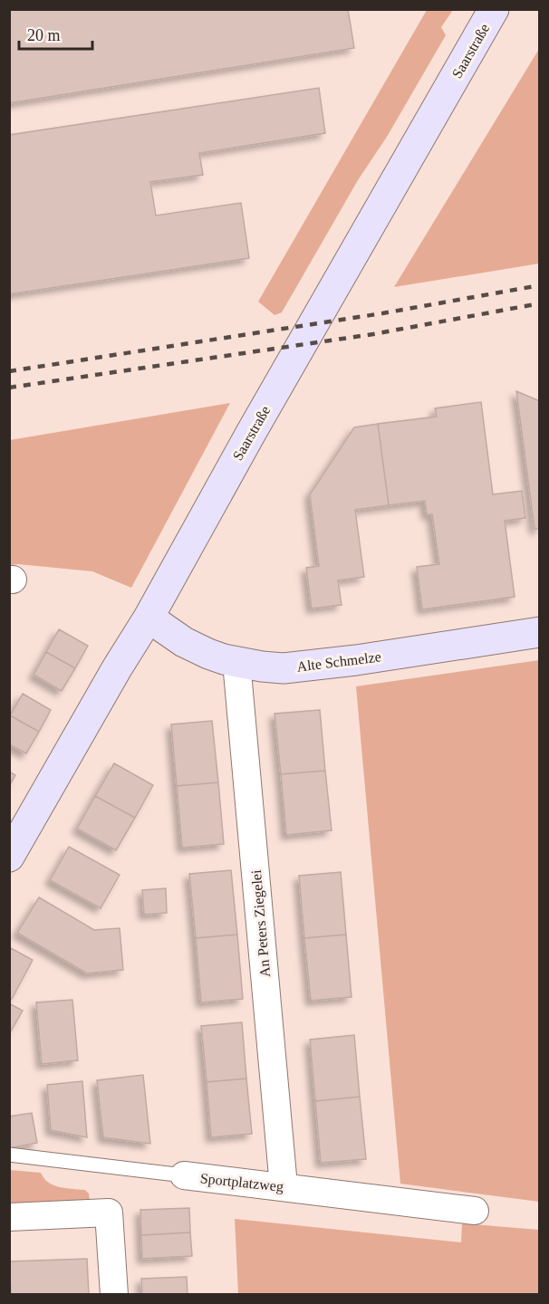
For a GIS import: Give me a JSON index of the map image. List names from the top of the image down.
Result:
{
  "streets": {
    "main road": ["Saarstraße", "Alte Schmelze"],
    "street": ["An Peters Ziegelei", "Sportplatzweg"]
  },
  "crossings": [
    ["Saarstraße", "Alte Schmelze"],
    ["Alte Schmelze", "An Peters Ziegelei"],
    ["An Peters Ziegelei", "Sportplatzweg"]
  ],
  "scale_bar": "20 m"
}
